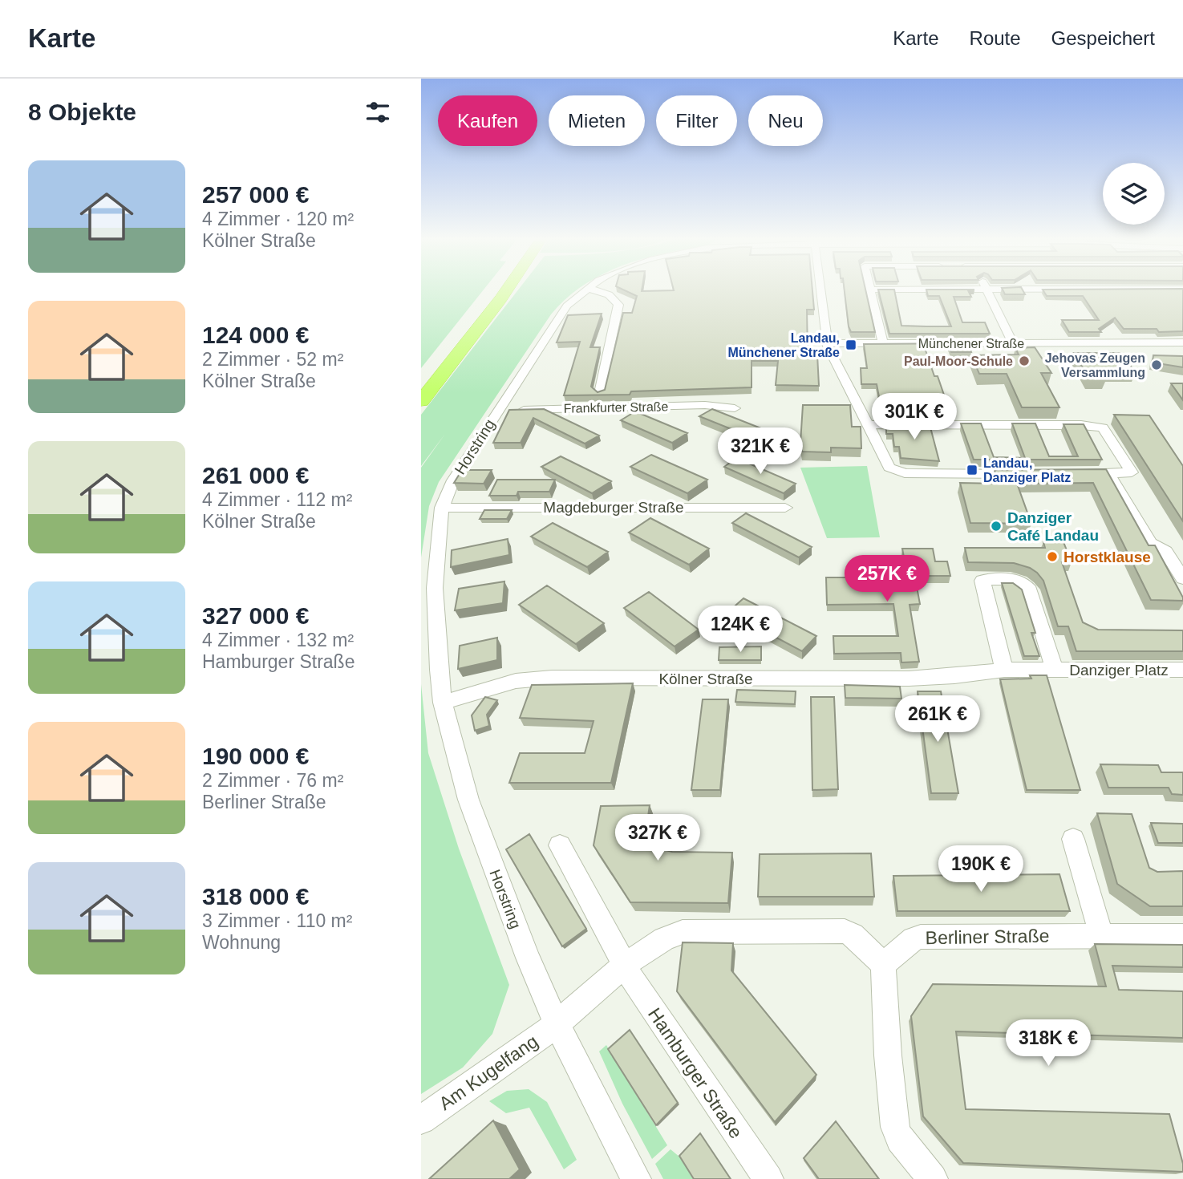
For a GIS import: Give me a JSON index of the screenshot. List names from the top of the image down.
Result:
{
  "streets": {
    "street": [
      "Münchener Straße",
      "Frankfurter Straße",
      "Horstring",
      "Magdeburger Straße",
      "Danziger Platz",
      "Kölner Straße",
      "Berliner Straße",
      "Am Kugelfang",
      "Hamburger Straße"
    ]
  },
  "crossings": [
    ["Frankfurter Straße", "Horstring"],
    ["Horstring", "Magdeburger Straße"],
    ["Horstring", "Kölner Straße"],
    ["Horstring", "Am Kugelfang"],
    ["Danziger Platz", "Kölner Straße"]
  ],
  "places": {
    "transit": ["Landau, Münchener Straße", "Landau, Danziger Platz"],
    "other": [
      "Paul-Moor-Schule",
      "Jehovas Zeugen Versammlung",
      "Danziger Café Landau",
      "Horstklause"
    ]
  },
  "page": {
    "header": "Karte",
    "nav": ["Karte", "Route", "Gespeichert"],
    "heading": "8 Objekte",
    "chip": [
      "Kaufen",
      "Mieten",
      "Filter",
      "Neu"
    ],
    "list": [
      {
        "name": "257 000 €",
        "note": "4 Zimmer · 120 m² · Kölner Straße"
      },
      {
        "name": "124 000 €",
        "note": "2 Zimmer · 52 m² · Kölner Straße"
      },
      {
        "name": "261 000 €",
        "note": "4 Zimmer · 112 m² · Kölner Straße"
      },
      {
        "name": "327 000 €",
        "note": "4 Zimmer · 132 m² · Hamburger Straße"
      },
      {
        "name": "190 000 €",
        "note": "2 Zimmer · 76 m² · Berliner Straße"
      },
      {
        "name": "318 000 €",
        "note": "3 Zimmer · 110 m² · Wohnung"
      }
    ],
    "price": [
      "301K €",
      "321K €",
      "257K €",
      "124K €",
      "261K €",
      "327K €",
      "190K €",
      "318K €"
    ]
  }
}
